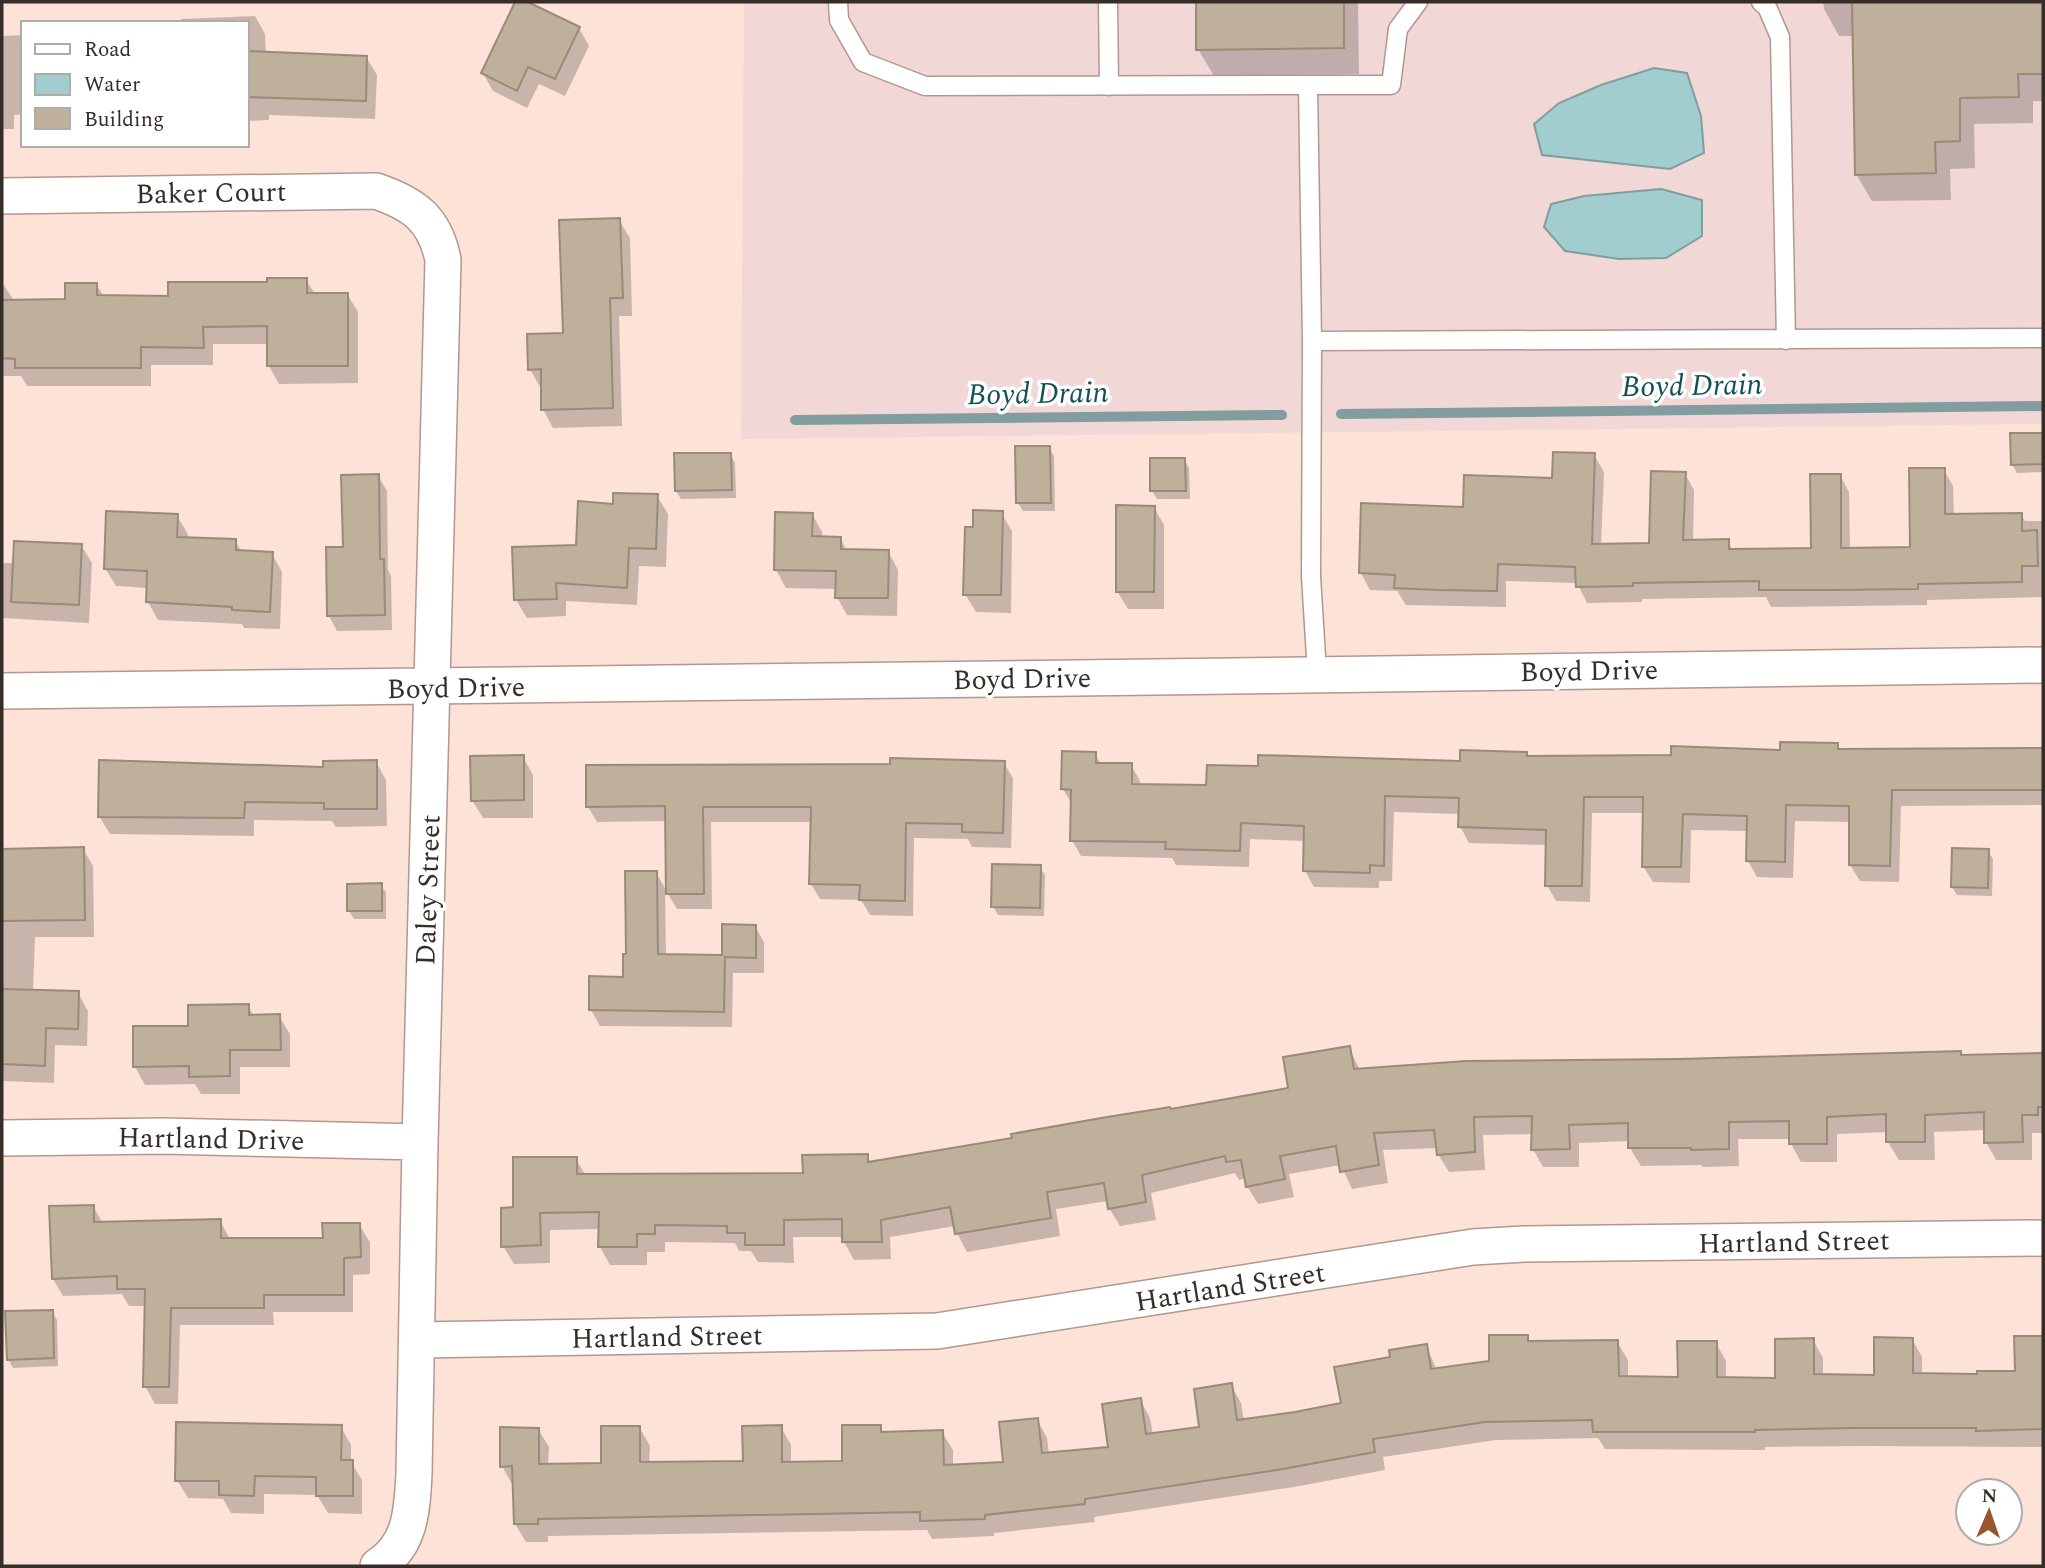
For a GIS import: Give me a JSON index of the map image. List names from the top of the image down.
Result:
{
  "streets": {
    "street": [
      "Baker Court",
      "Boyd Drive",
      "Daley Street",
      "Hartland Drive",
      "Hartland Street"
    ]
  },
  "crossings": [
    ["Baker Court", "Daley Street"],
    ["Boyd Drive", "Daley Street"],
    ["Daley Street", "Hartland Drive"],
    ["Daley Street", "Hartland Street"]
  ],
  "water": ["Boyd Drain"],
  "legend": ["Road", "Water", "Building"],
  "north": "top"
}
